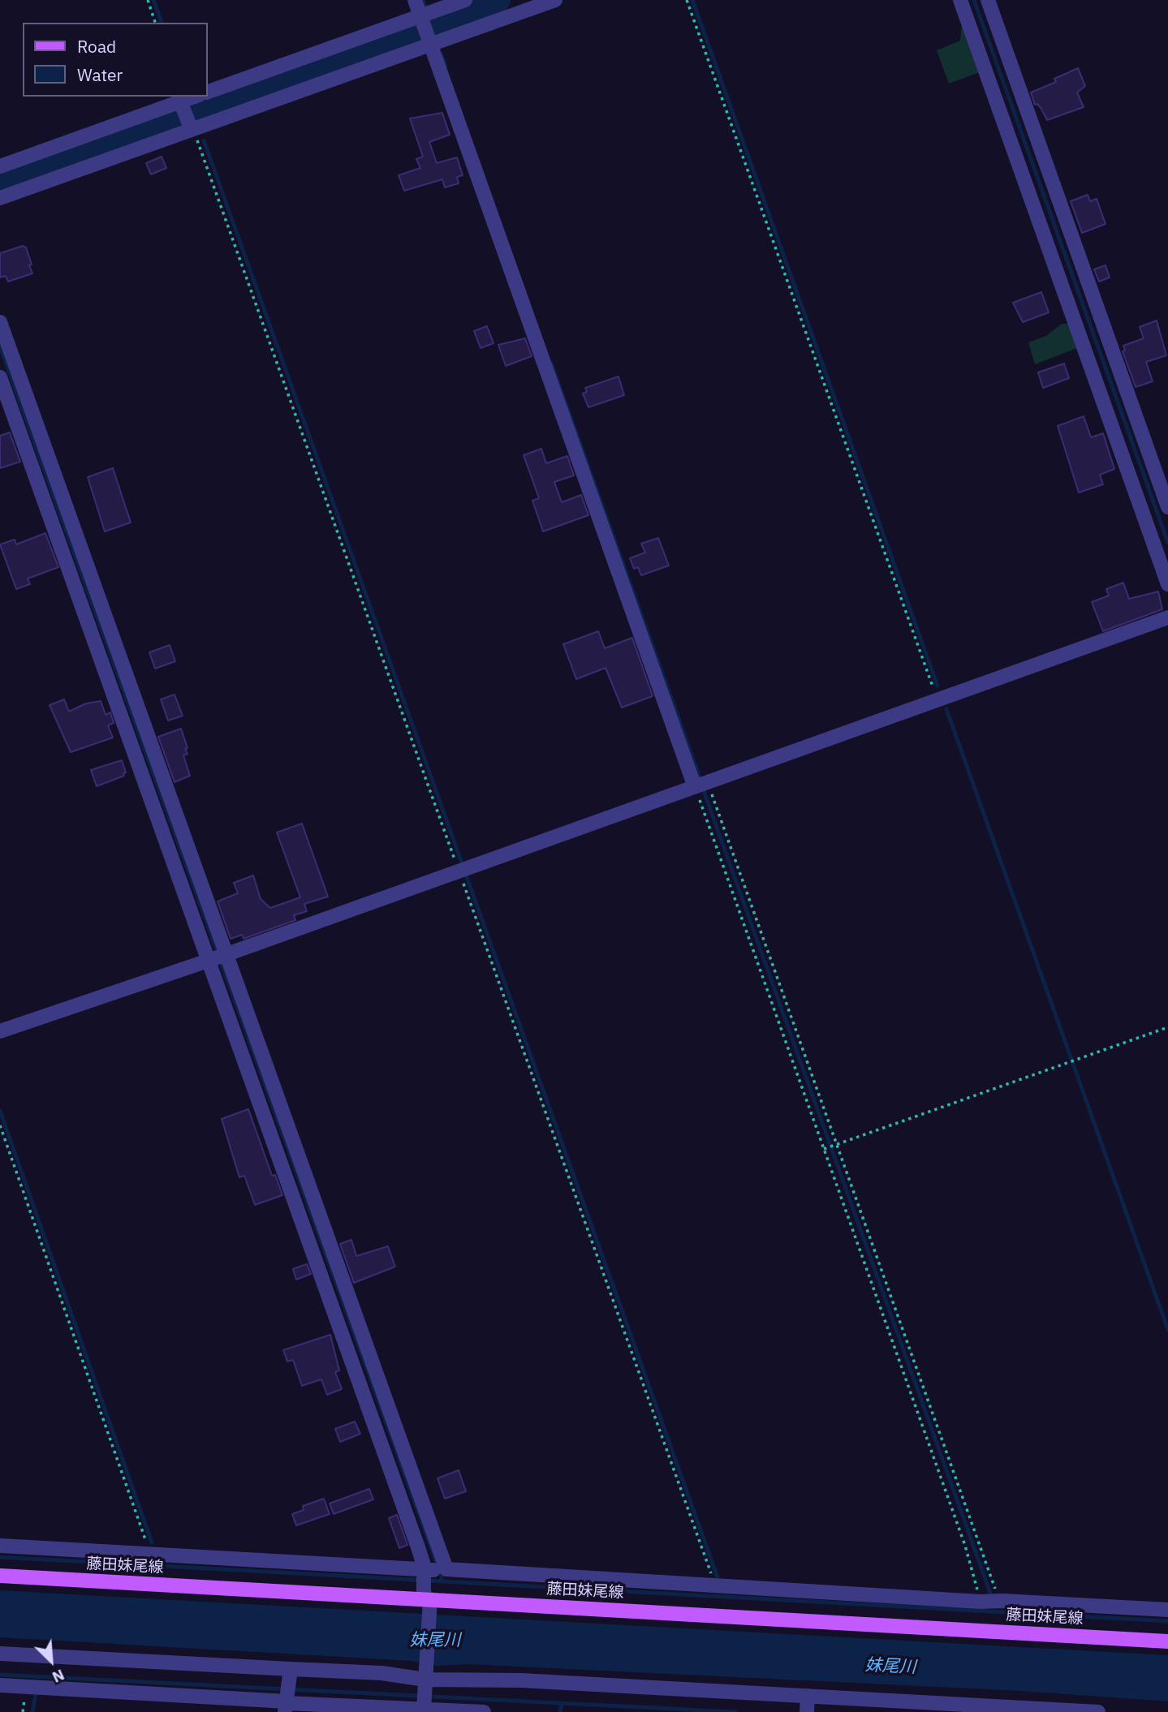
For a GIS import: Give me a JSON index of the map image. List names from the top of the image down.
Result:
{
  "streets": {
    "main road": ["藤田妹尾線"]
  },
  "water": ["妹尾川"],
  "legend": ["Road", "Water"],
  "north": "bottom right"
}
